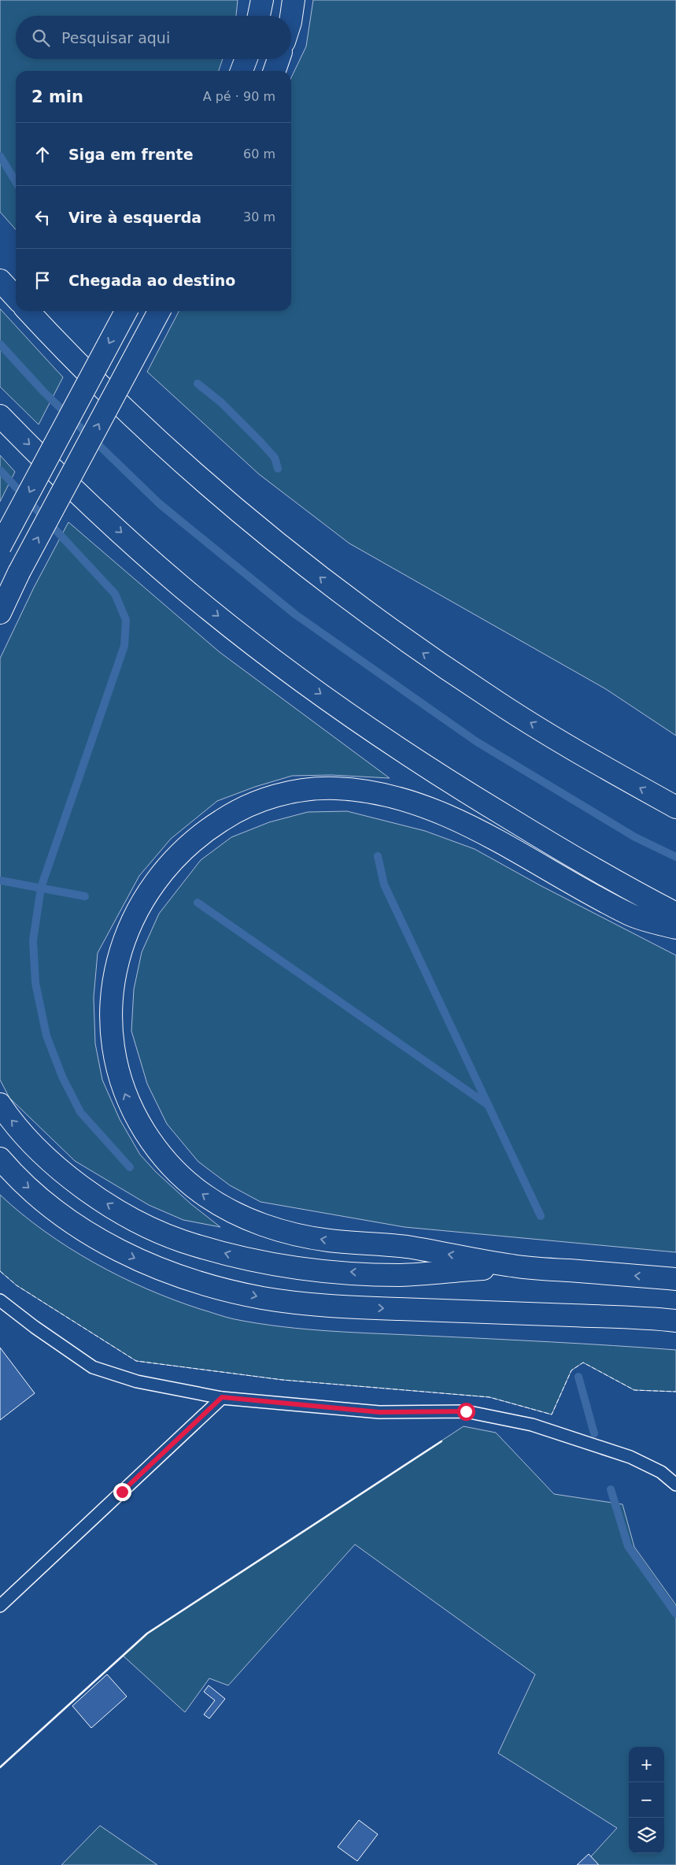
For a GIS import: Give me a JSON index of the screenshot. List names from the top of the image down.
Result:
{
  "page": {
    "search": "Pesquisar aqui",
    "heading": ["2 min", "A pé · 90 m"],
    "list": [
      ["Siga em frente", "60 m"],
      ["Vire à esquerda", "30 m"],
      "Chegada ao destino"
    ],
    "map_buttons": ["+", "−"]
  }
}
